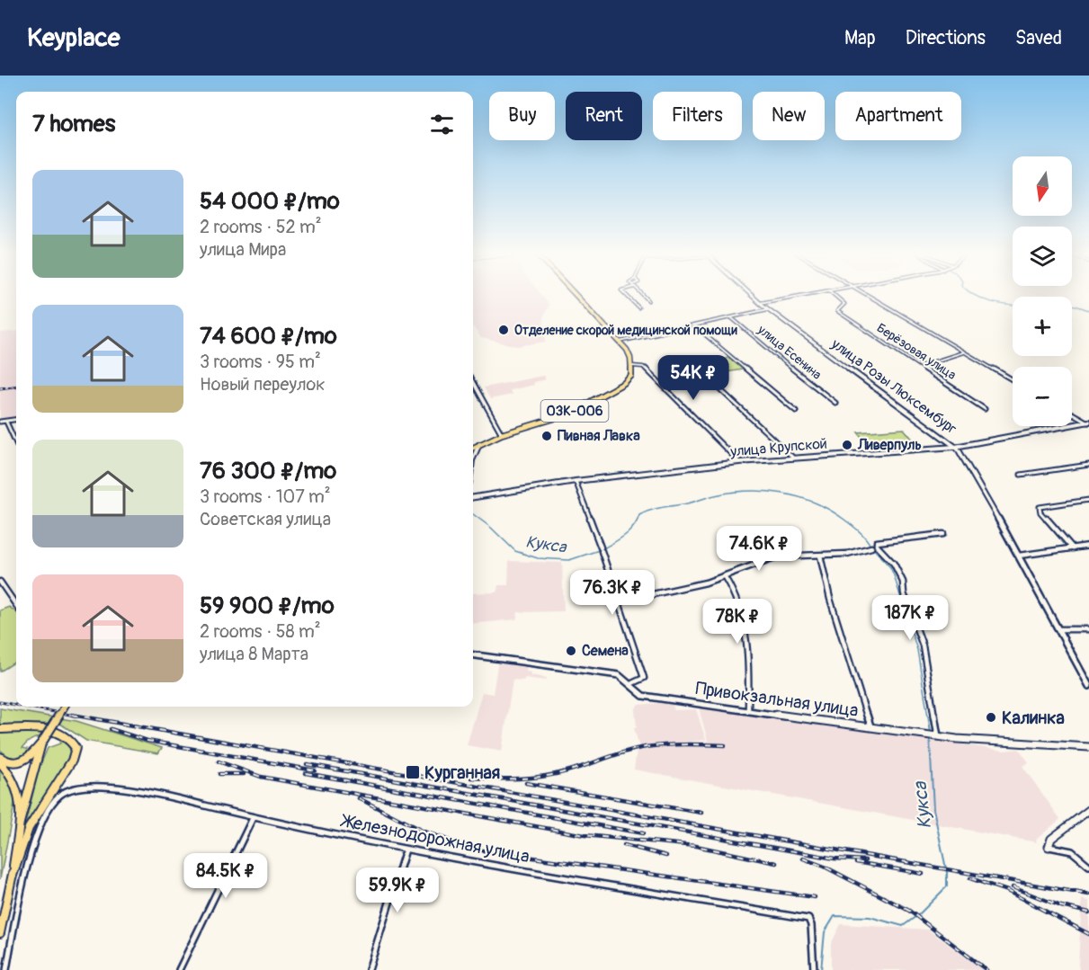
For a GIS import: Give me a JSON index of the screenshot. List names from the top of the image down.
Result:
{
  "streets": {
    "main road": ["03К-006"],
    "street": [
      "Берёзовая улица",
      "улица Есенина",
      "улица Розы Люксембург",
      "улица Крупской",
      "Привокзальная улица",
      "Железнодорожная улица"
    ]
  },
  "crossings": [
    ["улица Розы Люксембург", "улица Крупской"]
  ],
  "water": ["Кукса"],
  "places": {
    "other": [
      "Отделение скорой медицинской помощи",
      "Пивная Лавка",
      "Ливерпуль",
      "Семена",
      "Калинка"
    ],
    "transit": ["Курганная"]
  },
  "north": "bottom",
  "page": {
    "header": "Keyplace",
    "nav": ["Map", "Directions", "Saved"],
    "chip": [
      "Buy",
      "Rent",
      "Filters",
      "New",
      "Apartment"
    ],
    "heading": "7 homes",
    "map_buttons": ["+", "−"],
    "list": [
      {
        "name": "54 000 ₽/mo",
        "note": "2 rooms · 52 m² · улица Мира"
      },
      {
        "name": "74 600 ₽/mo",
        "note": "3 rooms · 95 m² · Новый переулок"
      },
      {
        "name": "76 300 ₽/mo",
        "note": "3 rooms · 107 m² · Советская улица"
      },
      {
        "name": "59 900 ₽/mo",
        "note": "2 rooms · 58 m² · улица 8 Марта"
      }
    ],
    "price": [
      "54K ₽",
      "74.6K ₽",
      "76.3K ₽",
      "187K ₽",
      "78K ₽",
      "84.5K ₽",
      "59.9K ₽"
    ]
  }
}
